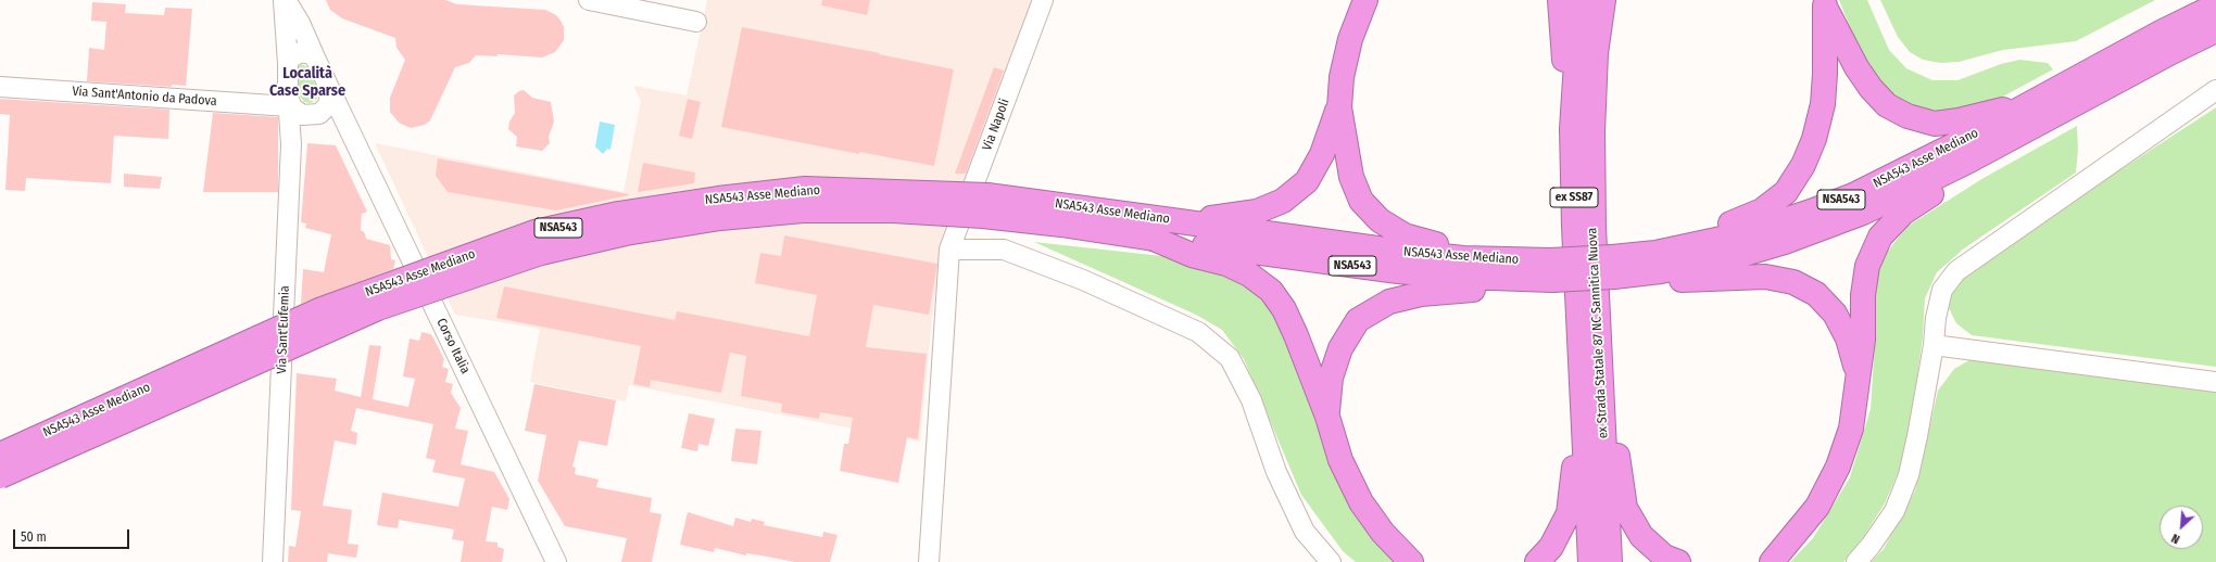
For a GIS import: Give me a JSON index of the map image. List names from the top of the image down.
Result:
{
  "streets": {
    "highway": [
      "NSA543 Asse Mediano",
      "ex SS87",
      "NSA543",
      "ex Strada Statale 87 NC Sannitica Nuova"
    ],
    "street": [
      "Via Sant'Antonio da Padova",
      "Via Napoli",
      "Via Sant'Eufemia",
      "Corso Italia"
    ]
  },
  "crossings": [
    ["Via Sant'Antonio da Padova", "Via Sant'Eufemia"],
    ["Via Sant'Antonio da Padova", "Corso Italia"],
    ["Via Sant'Eufemia", "Corso Italia"]
  ],
  "districts": ["Località Case Sparse"],
  "scale_bar": "50 m",
  "north": "bottom left"
}
